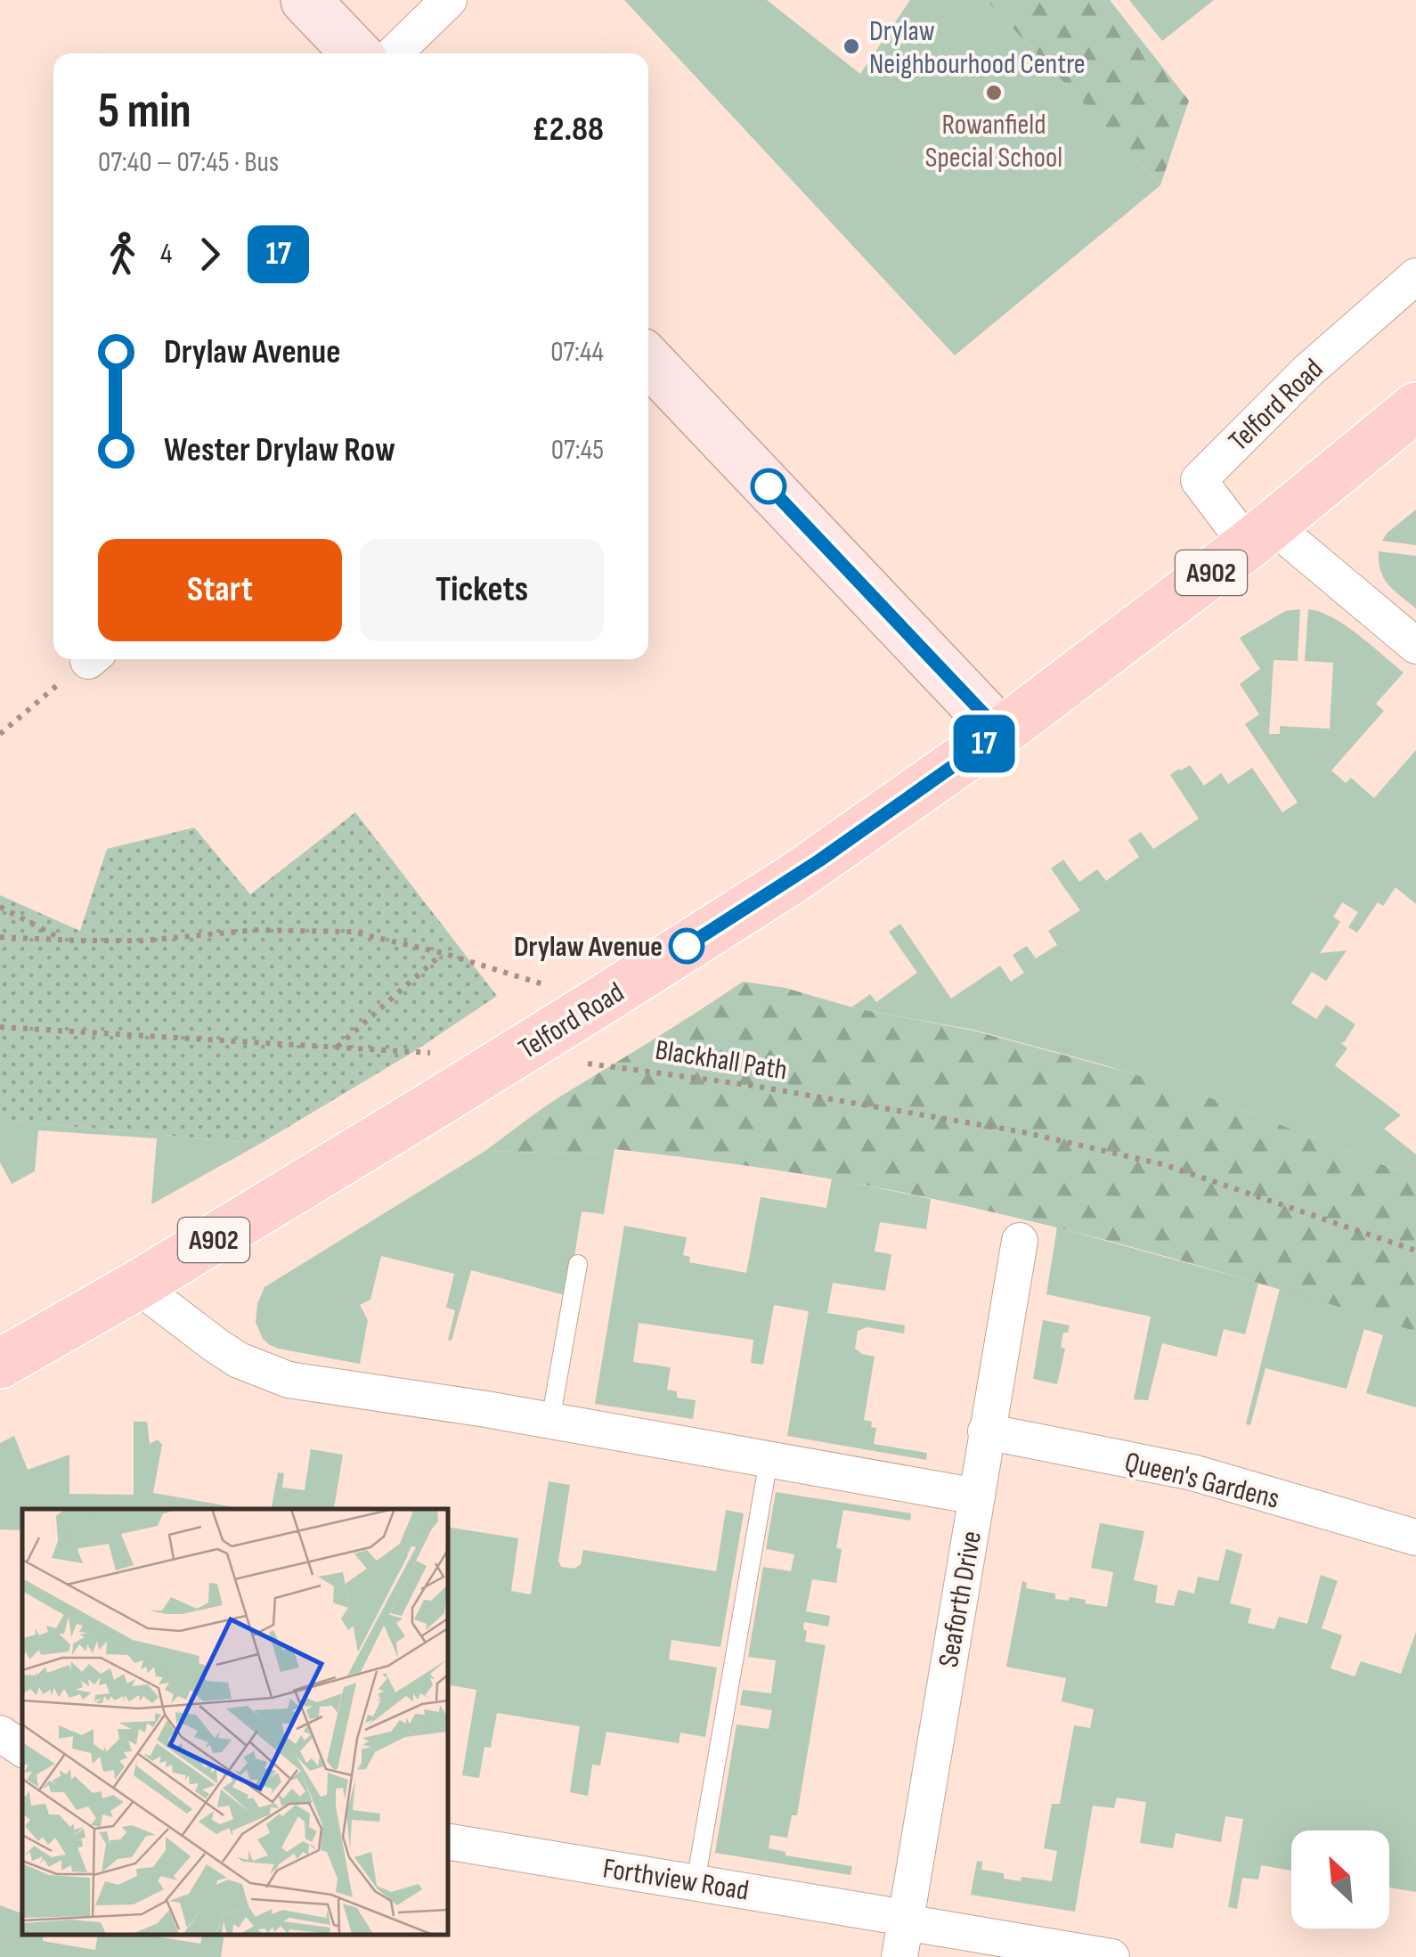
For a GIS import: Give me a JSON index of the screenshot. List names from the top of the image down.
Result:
{
  "streets": {
    "main road": ["Telford Road", "A902"],
    "street": ["Queen's Gardens", "Seaforth Drive", "Forthview Road"],
    "path": ["Blackhall Path"]
  },
  "crossings": [
    ["Queen's Gardens", "Seaforth Drive"],
    ["Seaforth Drive", "Forthview Road"]
  ],
  "places": ["Drylaw Neighbourhood Centre", "Rowanfield Special School", "Drylaw Avenue"],
  "lines": ["bus line 17"],
  "north": "top left",
  "page": {
    "on_map": "17",
    "heading": ["5 min", "07:40 – 07:45 · Bus", "£2.88"],
    "legs": ["4", "17"],
    "list": [
      {
        "name": "Drylaw Avenue",
        "value": "07:44"
      },
      {
        "name": "Wester Drylaw Row",
        "value": "07:45"
      }
    ],
    "buttons": ["Start", "Tickets"]
  }
}
